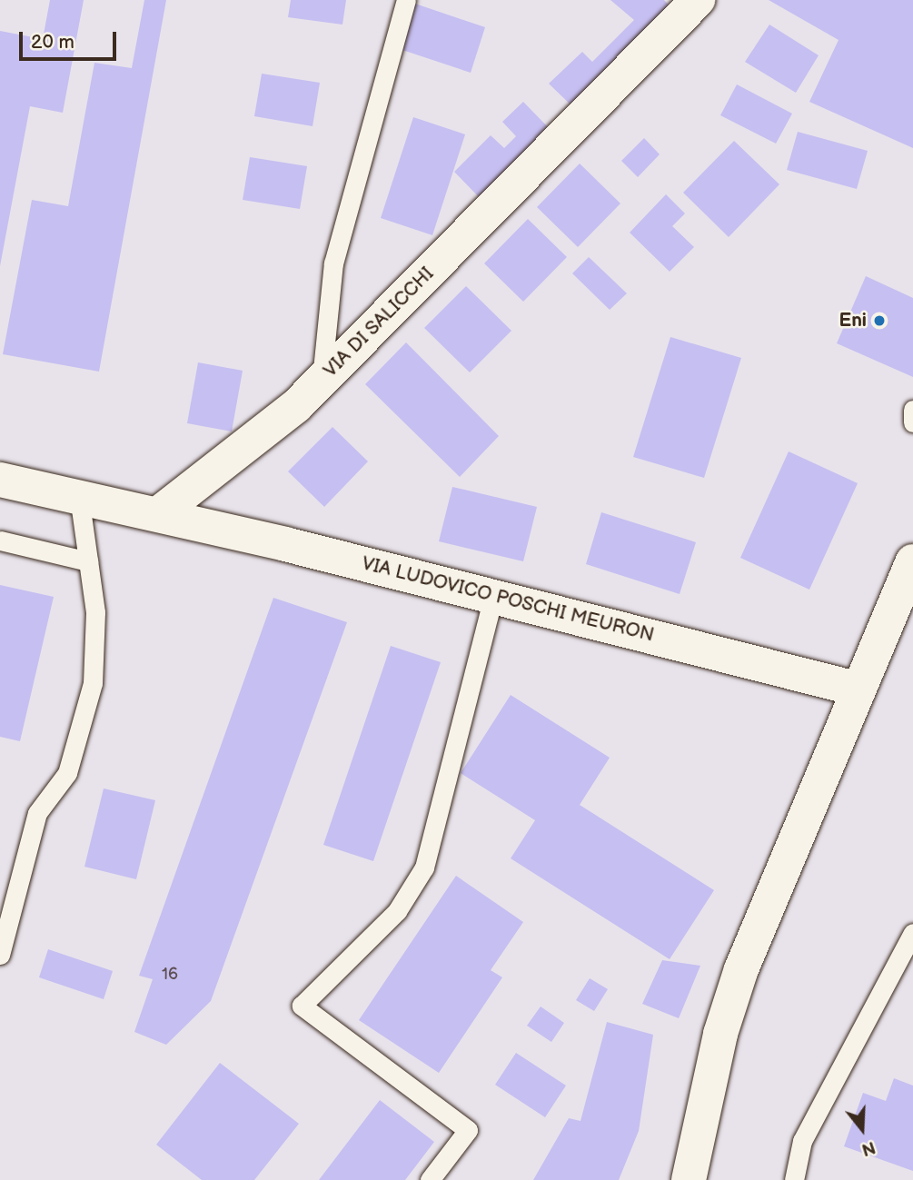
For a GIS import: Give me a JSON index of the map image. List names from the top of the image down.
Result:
{
  "streets": {
    "street": ["VIA DI SALICCHI", "VIA LUDOVICO POSCHI MEURON"]
  },
  "crossings": [
    ["VIA DI SALICCHI", "VIA LUDOVICO POSCHI MEURON"]
  ],
  "places": ["Eni"],
  "house_numbers": ["16"],
  "scale_bar": "20 m",
  "north": "bottom"
}
